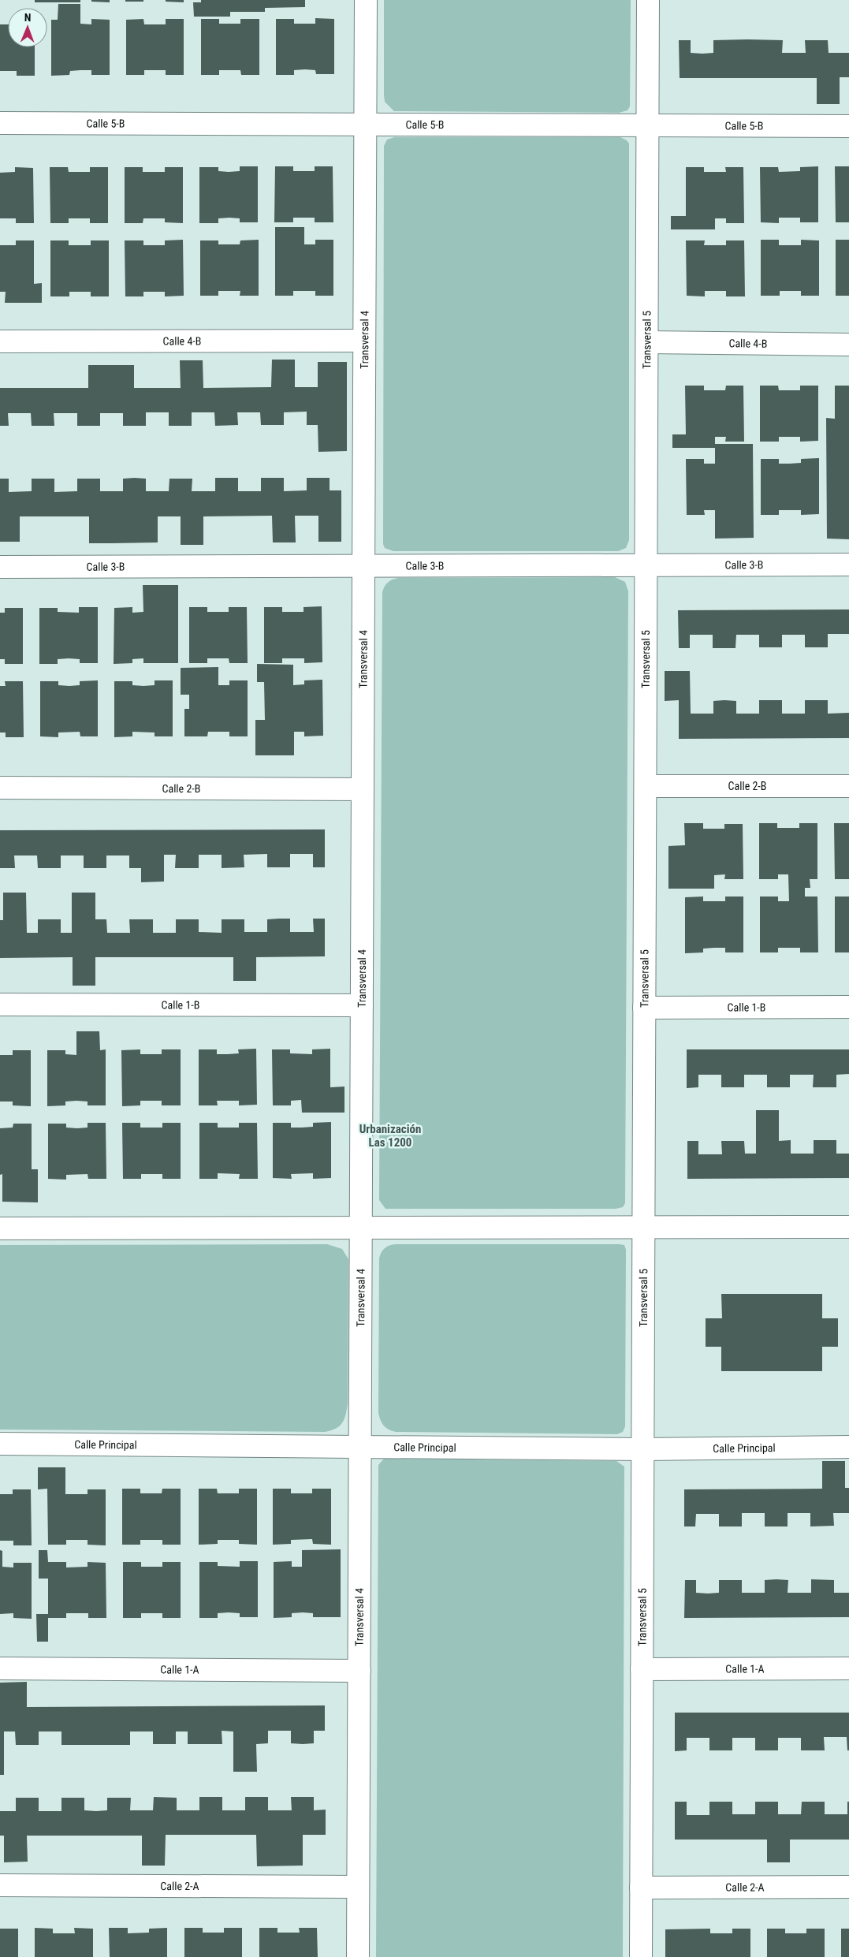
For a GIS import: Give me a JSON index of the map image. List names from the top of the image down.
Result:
{
  "streets": {
    "street": [
      "Calle 5-B",
      "Transversal 4",
      "Transversal 5",
      "Calle 4-B",
      "Calle 3-B",
      "Calle 2-B",
      "Calle 1-B",
      "Calle Principal",
      "Calle 1-A",
      "Calle 2-A"
    ]
  },
  "crossings": [
    ["Calle 5-B", "Transversal 4"],
    ["Calle 5-B", "Transversal 5"],
    ["Transversal 4", "Calle 4-B"],
    ["Transversal 4", "Calle 3-B"],
    ["Transversal 4", "Calle 2-B"],
    ["Transversal 4", "Calle 1-B"],
    ["Transversal 4", "Calle Principal"],
    ["Transversal 4", "Calle 1-A"],
    ["Transversal 4", "Calle 2-A"],
    ["Transversal 5", "Calle 4-B"],
    ["Transversal 5", "Calle 3-B"],
    ["Transversal 5", "Calle 2-B"],
    ["Transversal 5", "Calle 1-B"],
    ["Transversal 5", "Calle Principal"],
    ["Transversal 5", "Calle 1-A"],
    ["Transversal 5", "Calle 2-A"]
  ],
  "districts": ["Urbanización Las 1200"],
  "north": "top"
}
